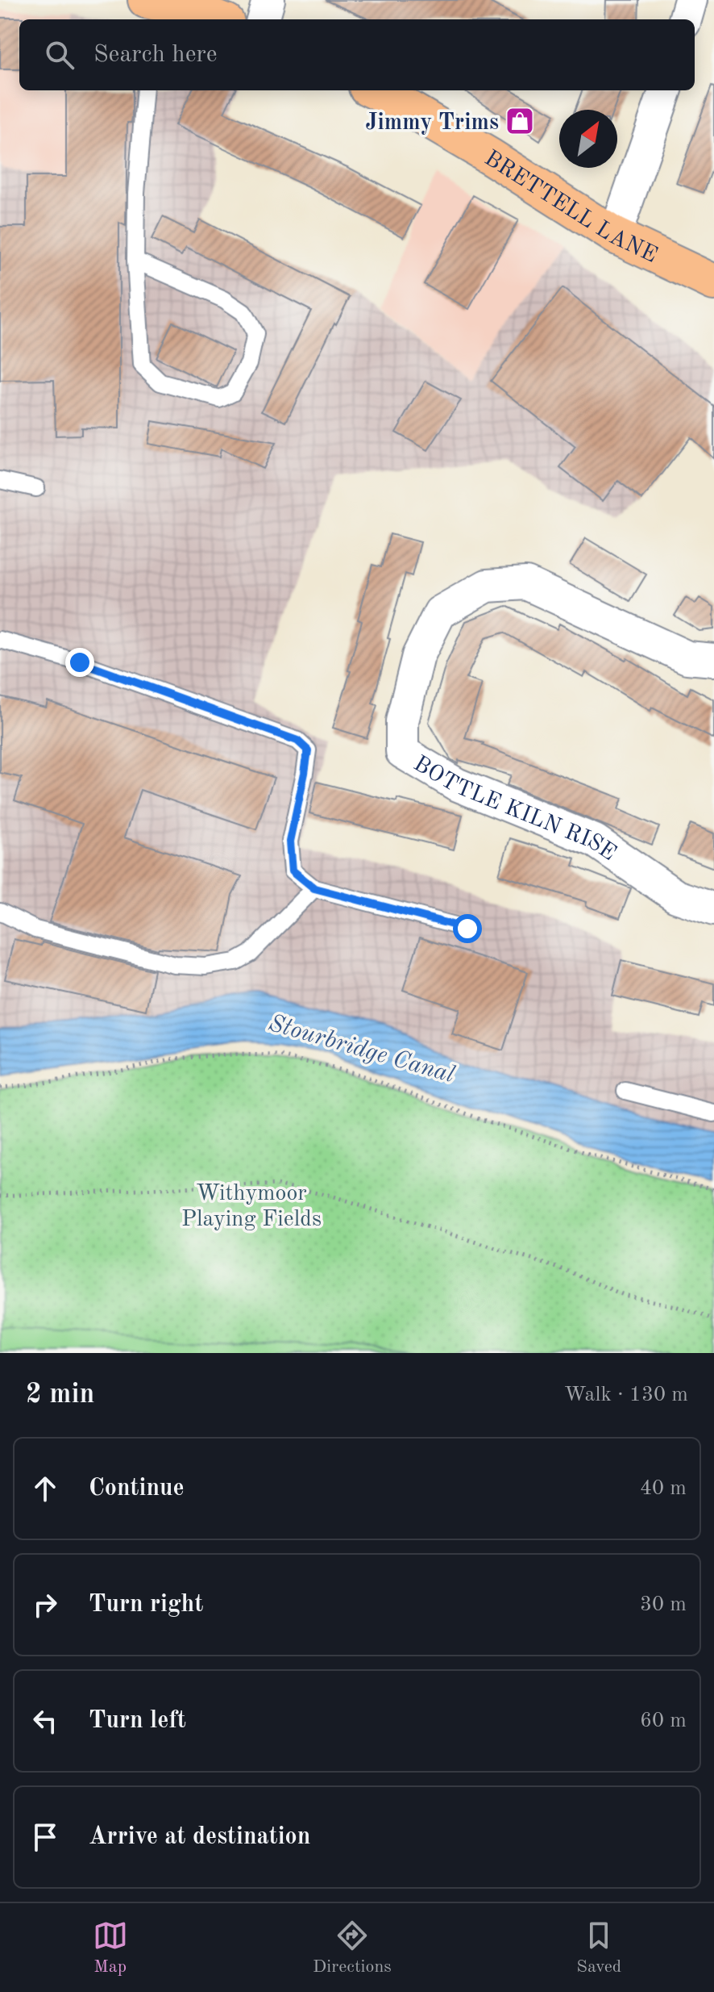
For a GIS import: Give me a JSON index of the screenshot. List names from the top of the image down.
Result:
{
  "streets": {
    "main road": ["BRETTELL LANE"],
    "street": ["BOTTLE KILN RISE"]
  },
  "water": ["Stourbridge Canal"],
  "parks": ["Withymoor Playing Fields"],
  "places": {
    "shop": ["Jimmy Trims"]
  },
  "north": "top right",
  "page": {
    "search": "Search here",
    "heading": ["2 min", "Walk · 130 m"],
    "list": [
      ["Continue", "40 m"],
      ["Turn right", "30 m"],
      ["Turn left", "60 m"],
      "Arrive at destination"
    ],
    "nav": ["Map", "Directions", "Saved"]
  }
}
